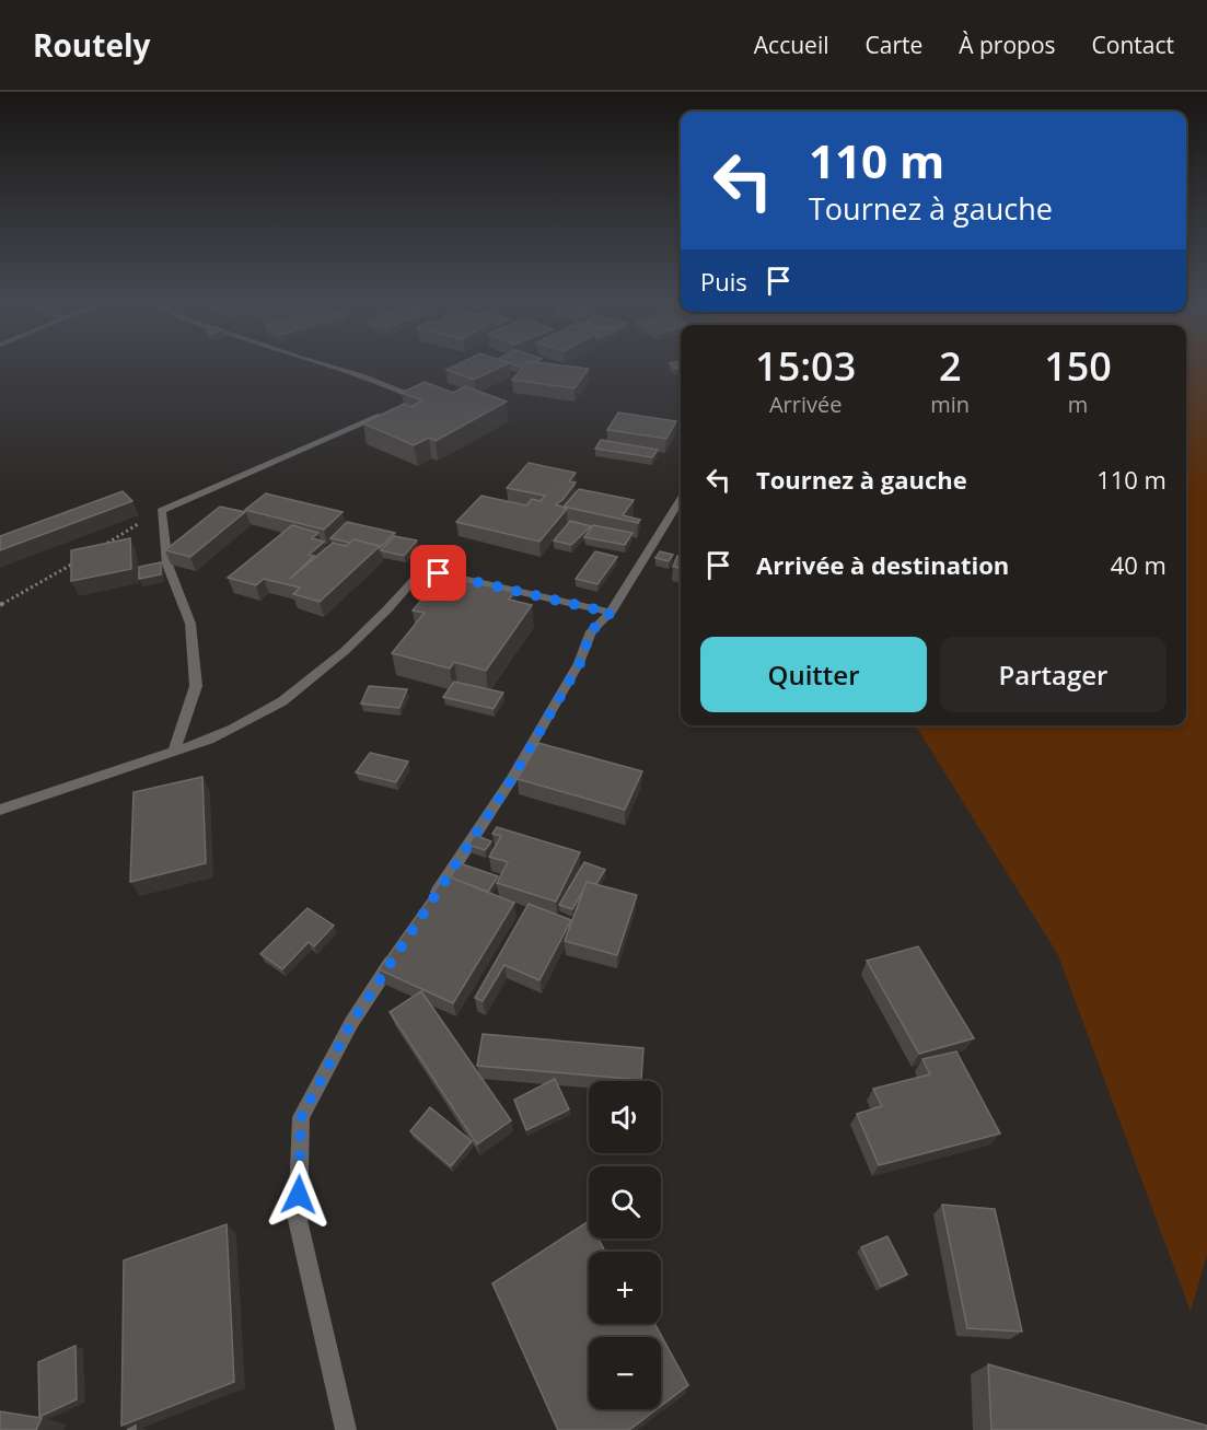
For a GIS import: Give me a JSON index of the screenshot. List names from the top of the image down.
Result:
{
  "page": {
    "header": "Routely",
    "nav": [
      "Accueil",
      "Carte",
      "À propos",
      "Contact"
    ],
    "turn": ["110 m", "Tournez à gauche"],
    "then": "Puis",
    "eta": [
      "15:03",
      "Arrivée",
      "2",
      "min",
      "150",
      "m"
    ],
    "list": [
      {
        "name": "Tournez à gauche",
        "value": "110 m"
      },
      {
        "name": "Arrivée à destination",
        "value": "40 m"
      }
    ],
    "buttons": ["Quitter", "Partager"],
    "map_buttons": ["+", "−"]
  }
}
